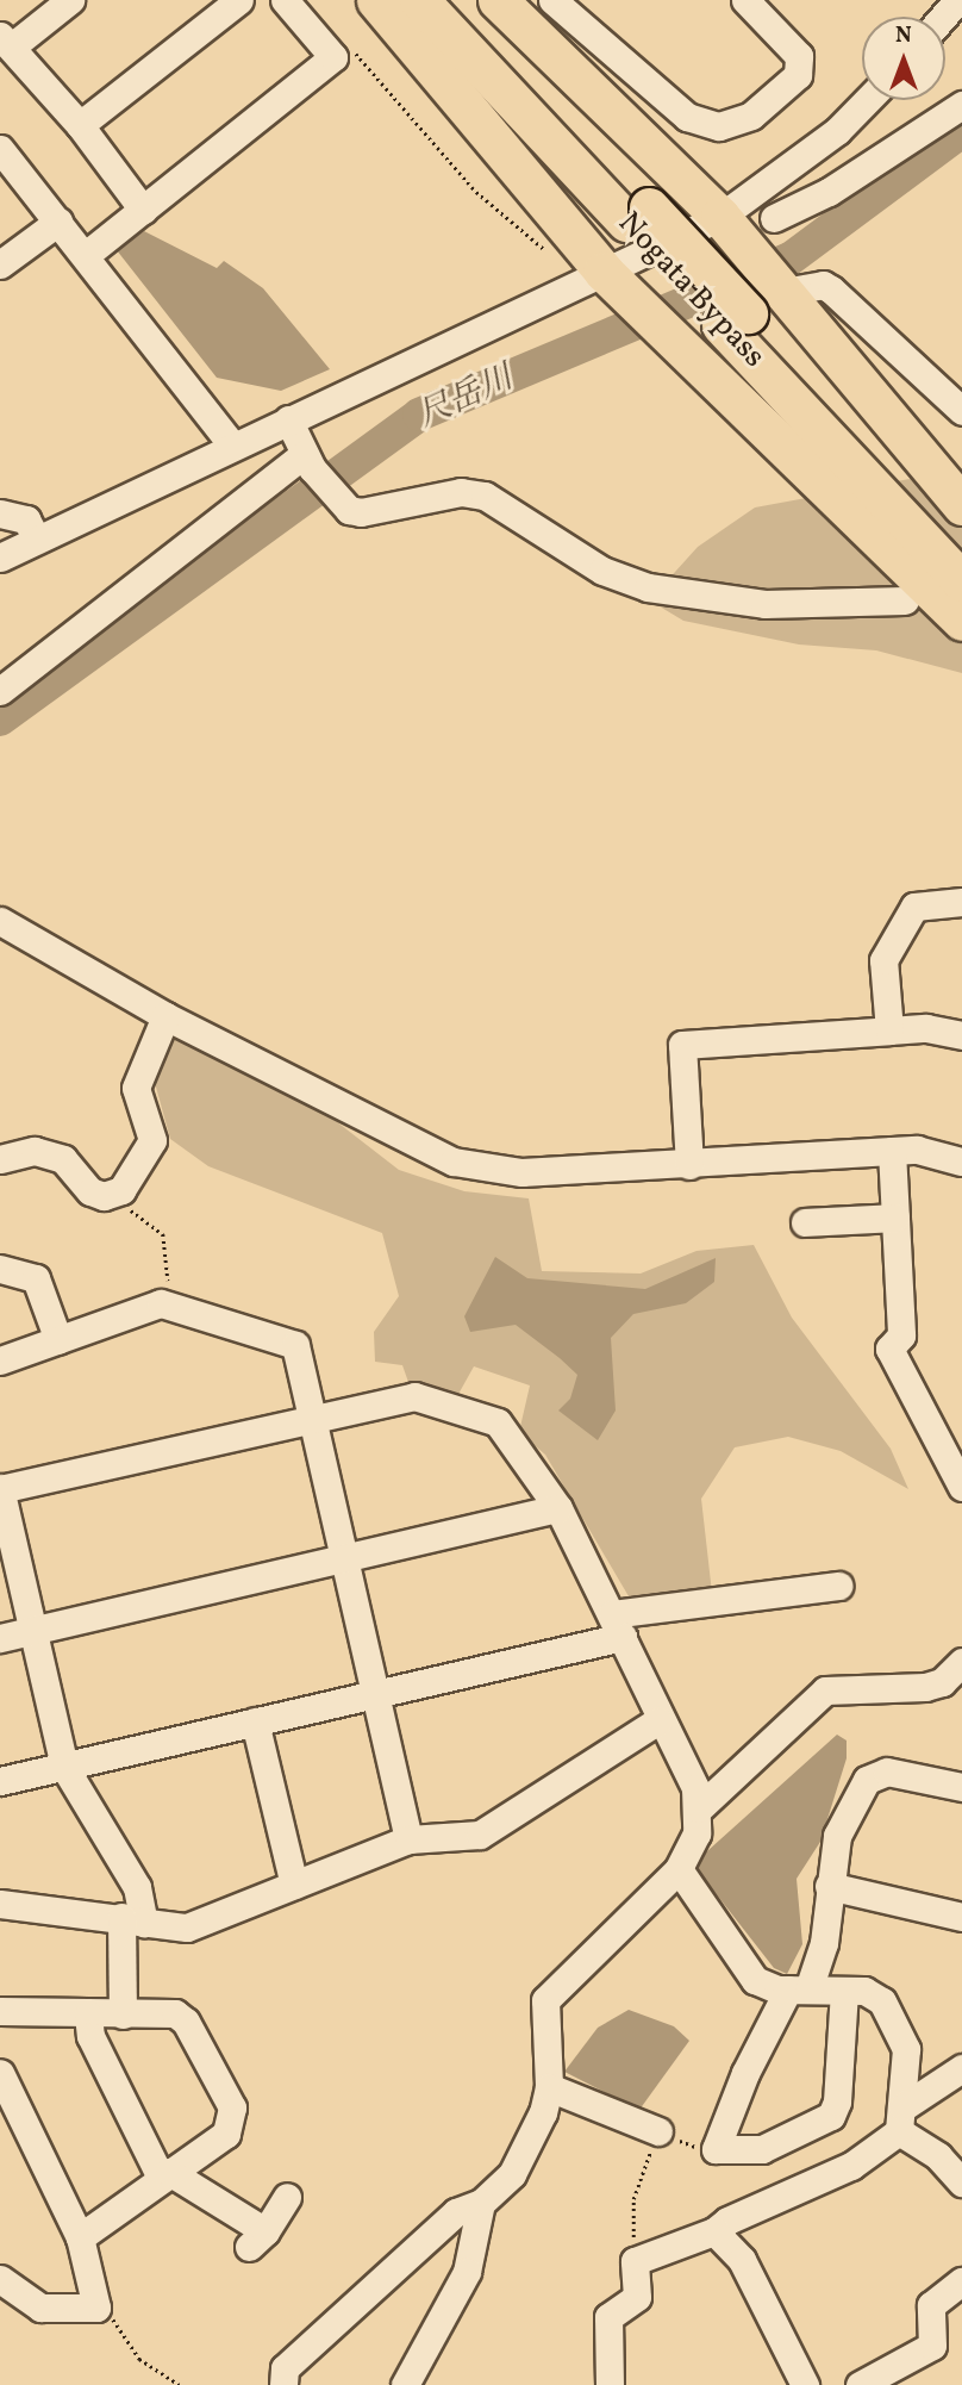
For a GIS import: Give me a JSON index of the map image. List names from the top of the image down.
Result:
{
  "streets": {
    "highway": ["Nogata Bypass"]
  },
  "water": ["尺岳川"],
  "north": "top"
}
